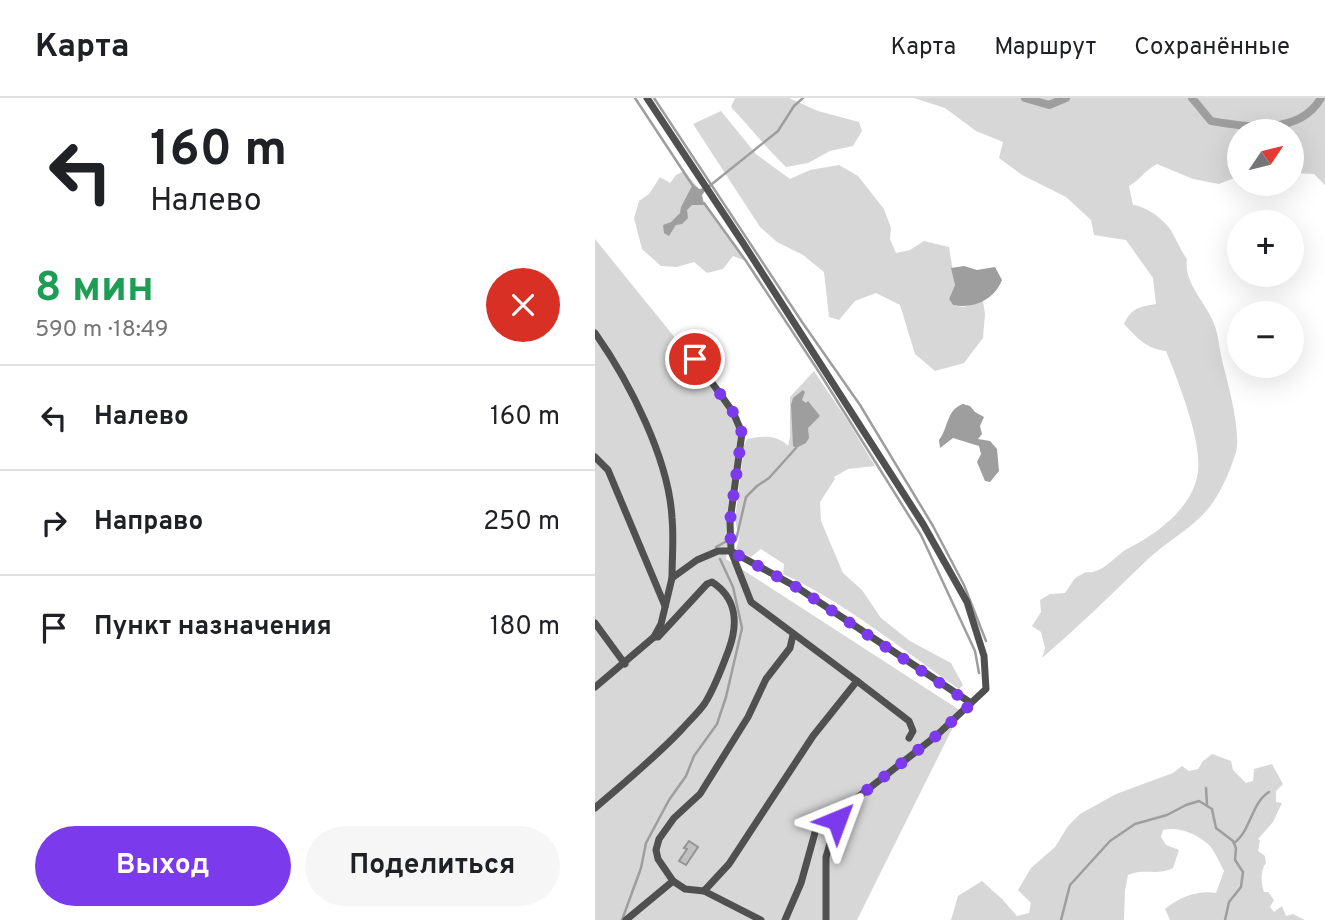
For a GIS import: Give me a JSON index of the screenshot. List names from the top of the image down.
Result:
{
  "north": "top right",
  "page": {
    "header": "Карта",
    "nav": ["Карта", "Маршрут", "Сохранённые"],
    "turn": ["160 m", "Налево"],
    "map_buttons": ["+", "−"],
    "heading": ["8 мин", "590 m · 18:49"],
    "list": [
      {
        "name": "Налево",
        "value": "160 m"
      },
      {
        "name": "Направо",
        "value": "250 m"
      },
      {
        "name": "Пункт назначения",
        "value": "180 m"
      }
    ],
    "buttons": ["Выход", "Поделиться"]
  }
}
